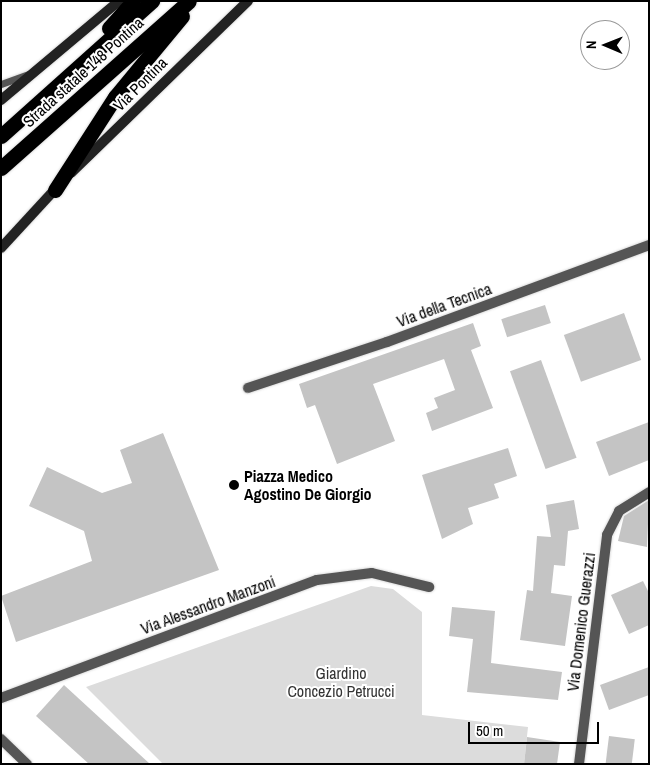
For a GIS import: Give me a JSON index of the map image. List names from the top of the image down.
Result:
{
  "streets": {
    "highway": ["Strada statale 148 Pontina"],
    "street": [
      "Via Pontina",
      "Via della Tecnica",
      "Via Alessandro Manzoni",
      "Via Domenico Guerazzi"
    ]
  },
  "parks": ["Giardino Concezio Petrucci"],
  "places": ["Piazza Medico Agostino De Giorgio"],
  "scale_bar": "50 m",
  "north": "left"
}
